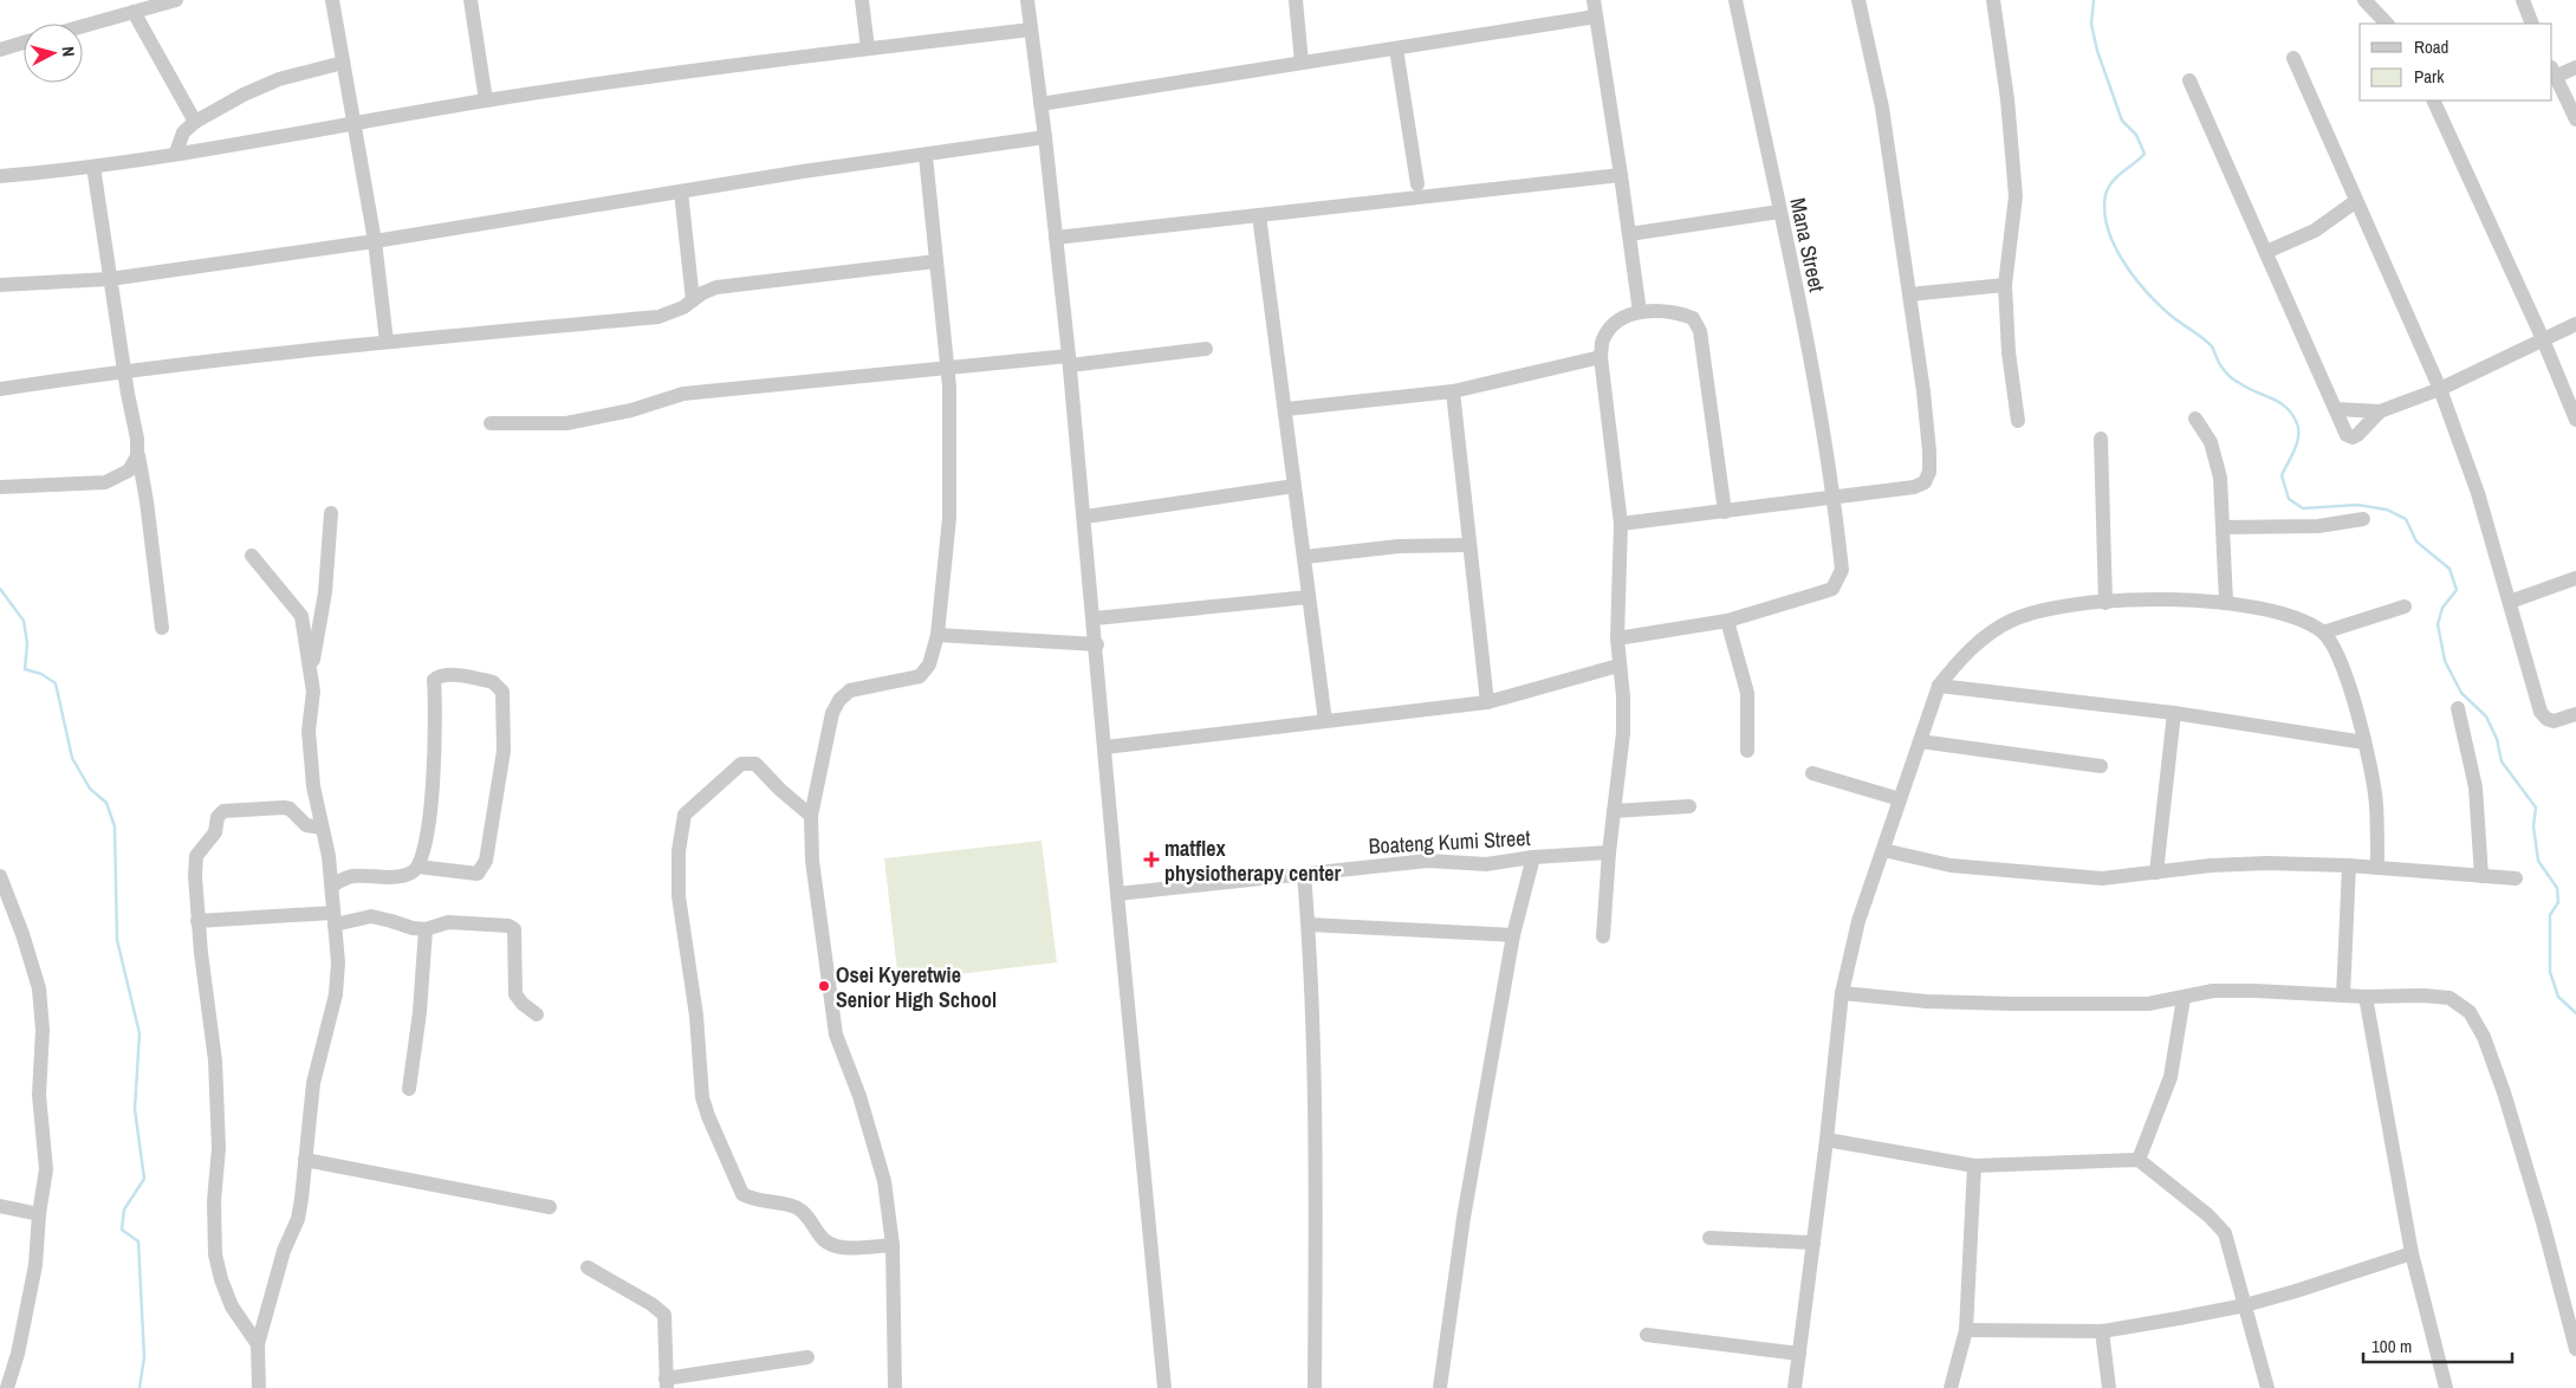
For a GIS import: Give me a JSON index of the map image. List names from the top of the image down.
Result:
{
  "streets": {
    "street": ["Mana Street", "Boateng Kumi Street"]
  },
  "places": {
    "health": ["matflex physiotherapy center"],
    "other": ["Osei Kyeretwie Senior High School"]
  },
  "legend": ["Road", "Park"],
  "scale_bar": "100 m",
  "north": "right"
}
